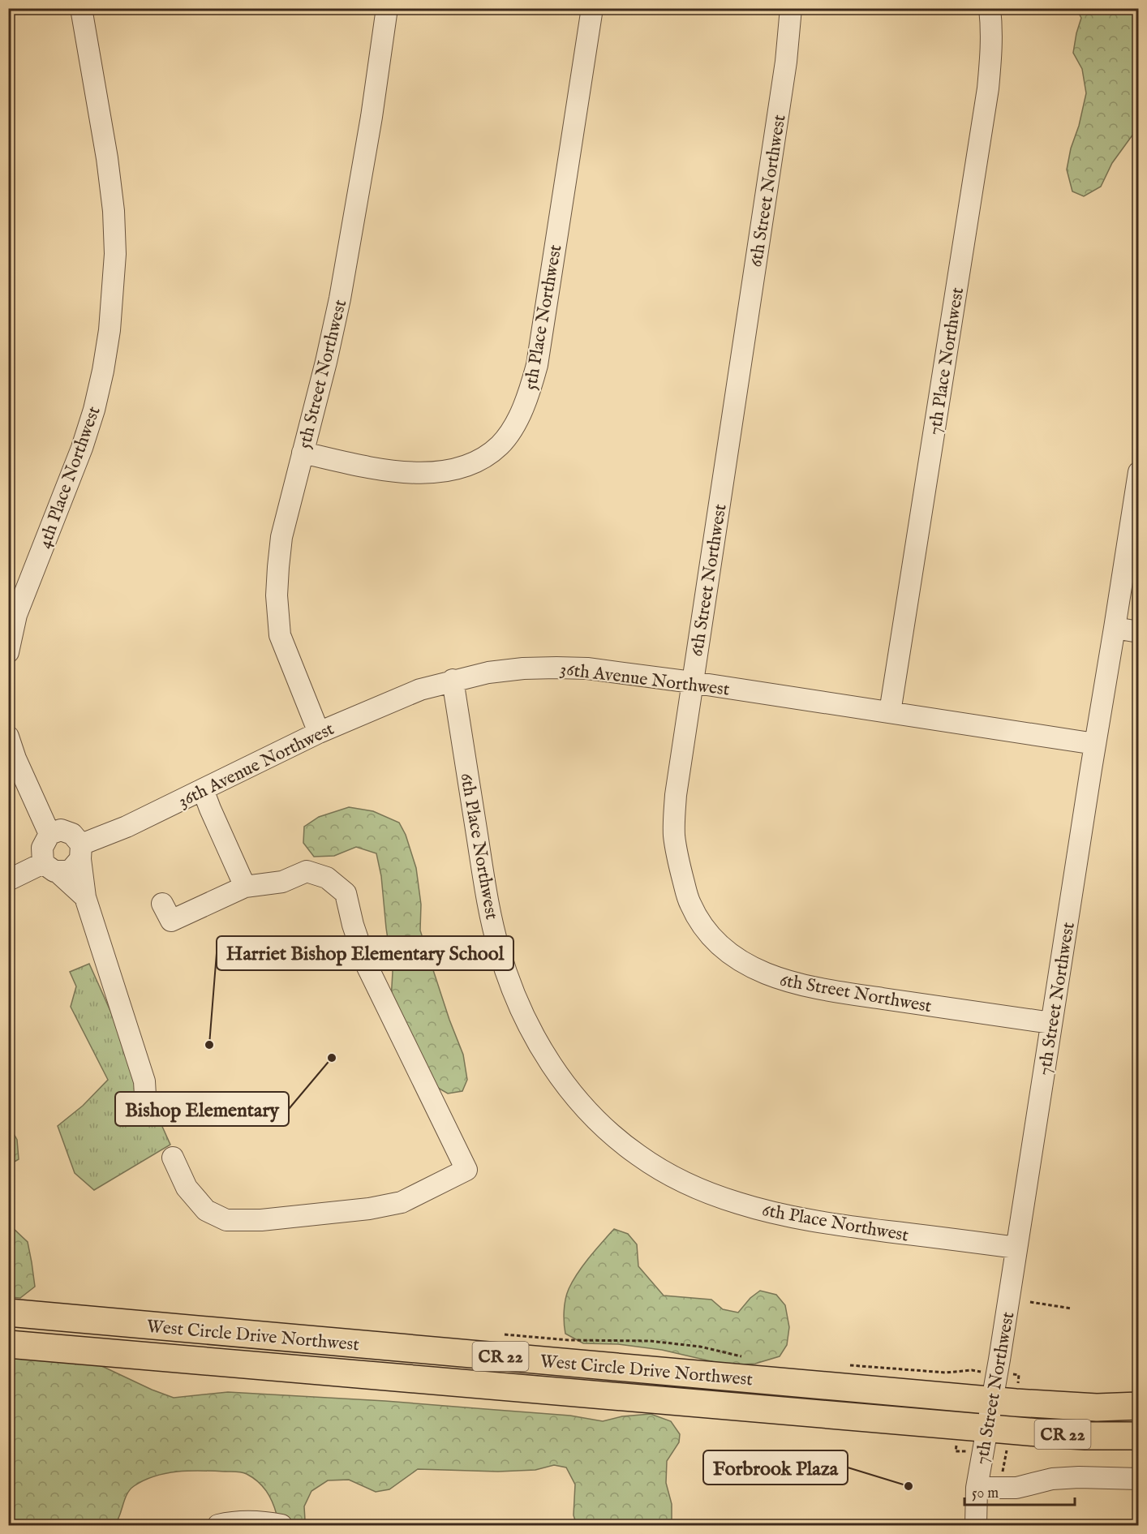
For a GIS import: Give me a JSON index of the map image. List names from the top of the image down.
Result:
{
  "streets": {
    "main road": ["West Circle Drive Northwest", "CR 22"],
    "street": [
      "6th Street Northwest",
      "5th Place Northwest",
      "7th Place Northwest",
      "5th Street Northwest",
      "4th Place Northwest",
      "36th Avenue Northwest",
      "6th Place Northwest",
      "7th Street Northwest"
    ]
  },
  "crossings": [
    ["6th Street Northwest", "36th Avenue Northwest"],
    ["6th Street Northwest", "7th Street Northwest"],
    ["5th Place Northwest", "5th Street Northwest"],
    ["7th Place Northwest", "36th Avenue Northwest"],
    ["5th Street Northwest", "36th Avenue Northwest"],
    ["36th Avenue Northwest", "6th Place Northwest"],
    ["36th Avenue Northwest", "7th Street Northwest"],
    ["6th Place Northwest", "7th Street Northwest"],
    ["7th Street Northwest", "West Circle Drive Northwest"]
  ],
  "places": ["Harriet Bishop Elementary School", "Bishop Elementary", "Forbrook Plaza"],
  "scale_bar": "50 m"
}
